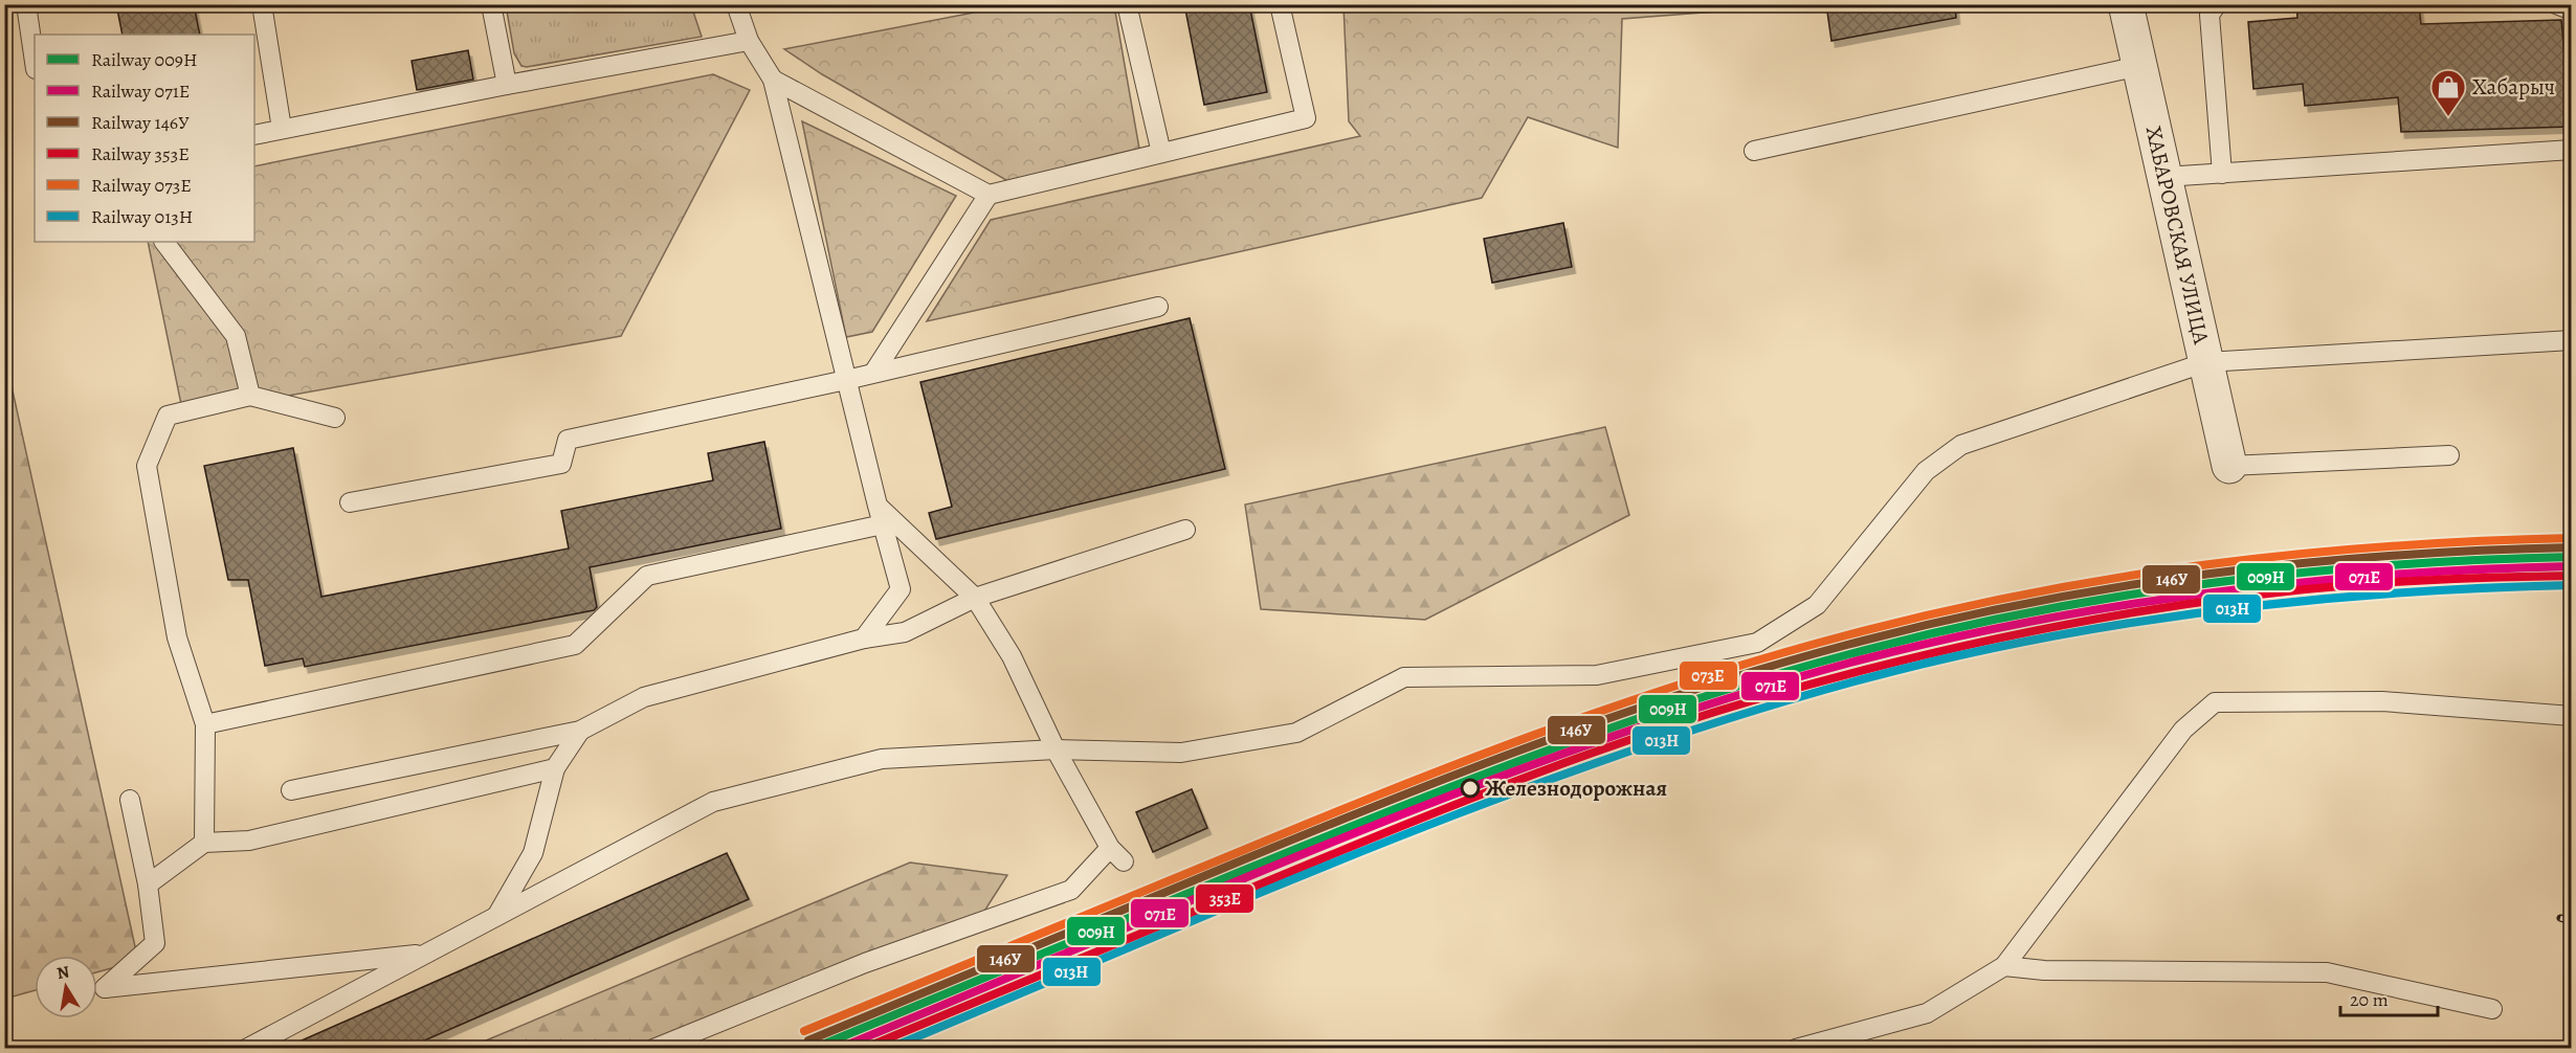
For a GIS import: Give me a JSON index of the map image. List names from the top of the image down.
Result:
{
  "streets": {
    "street": ["ХАБАРОВСКАЯ УЛИЦА"]
  },
  "places": {
    "shop": ["Хабарыч"],
    "other": ["Железнодорожная"]
  },
  "lines": [
    "rail line 073Е",
    "rail line 146У",
    "rail line 009Н",
    "rail line 071Е",
    "rail line 353Е",
    "rail line 013Н"
  ],
  "legend": [
    "Railway 009Н",
    "Railway 071Е",
    "Railway 146У",
    "Railway 353Е",
    "Railway 073Е",
    "Railway 013Н"
  ],
  "scale_bar": "20 m",
  "north": "top"
}
